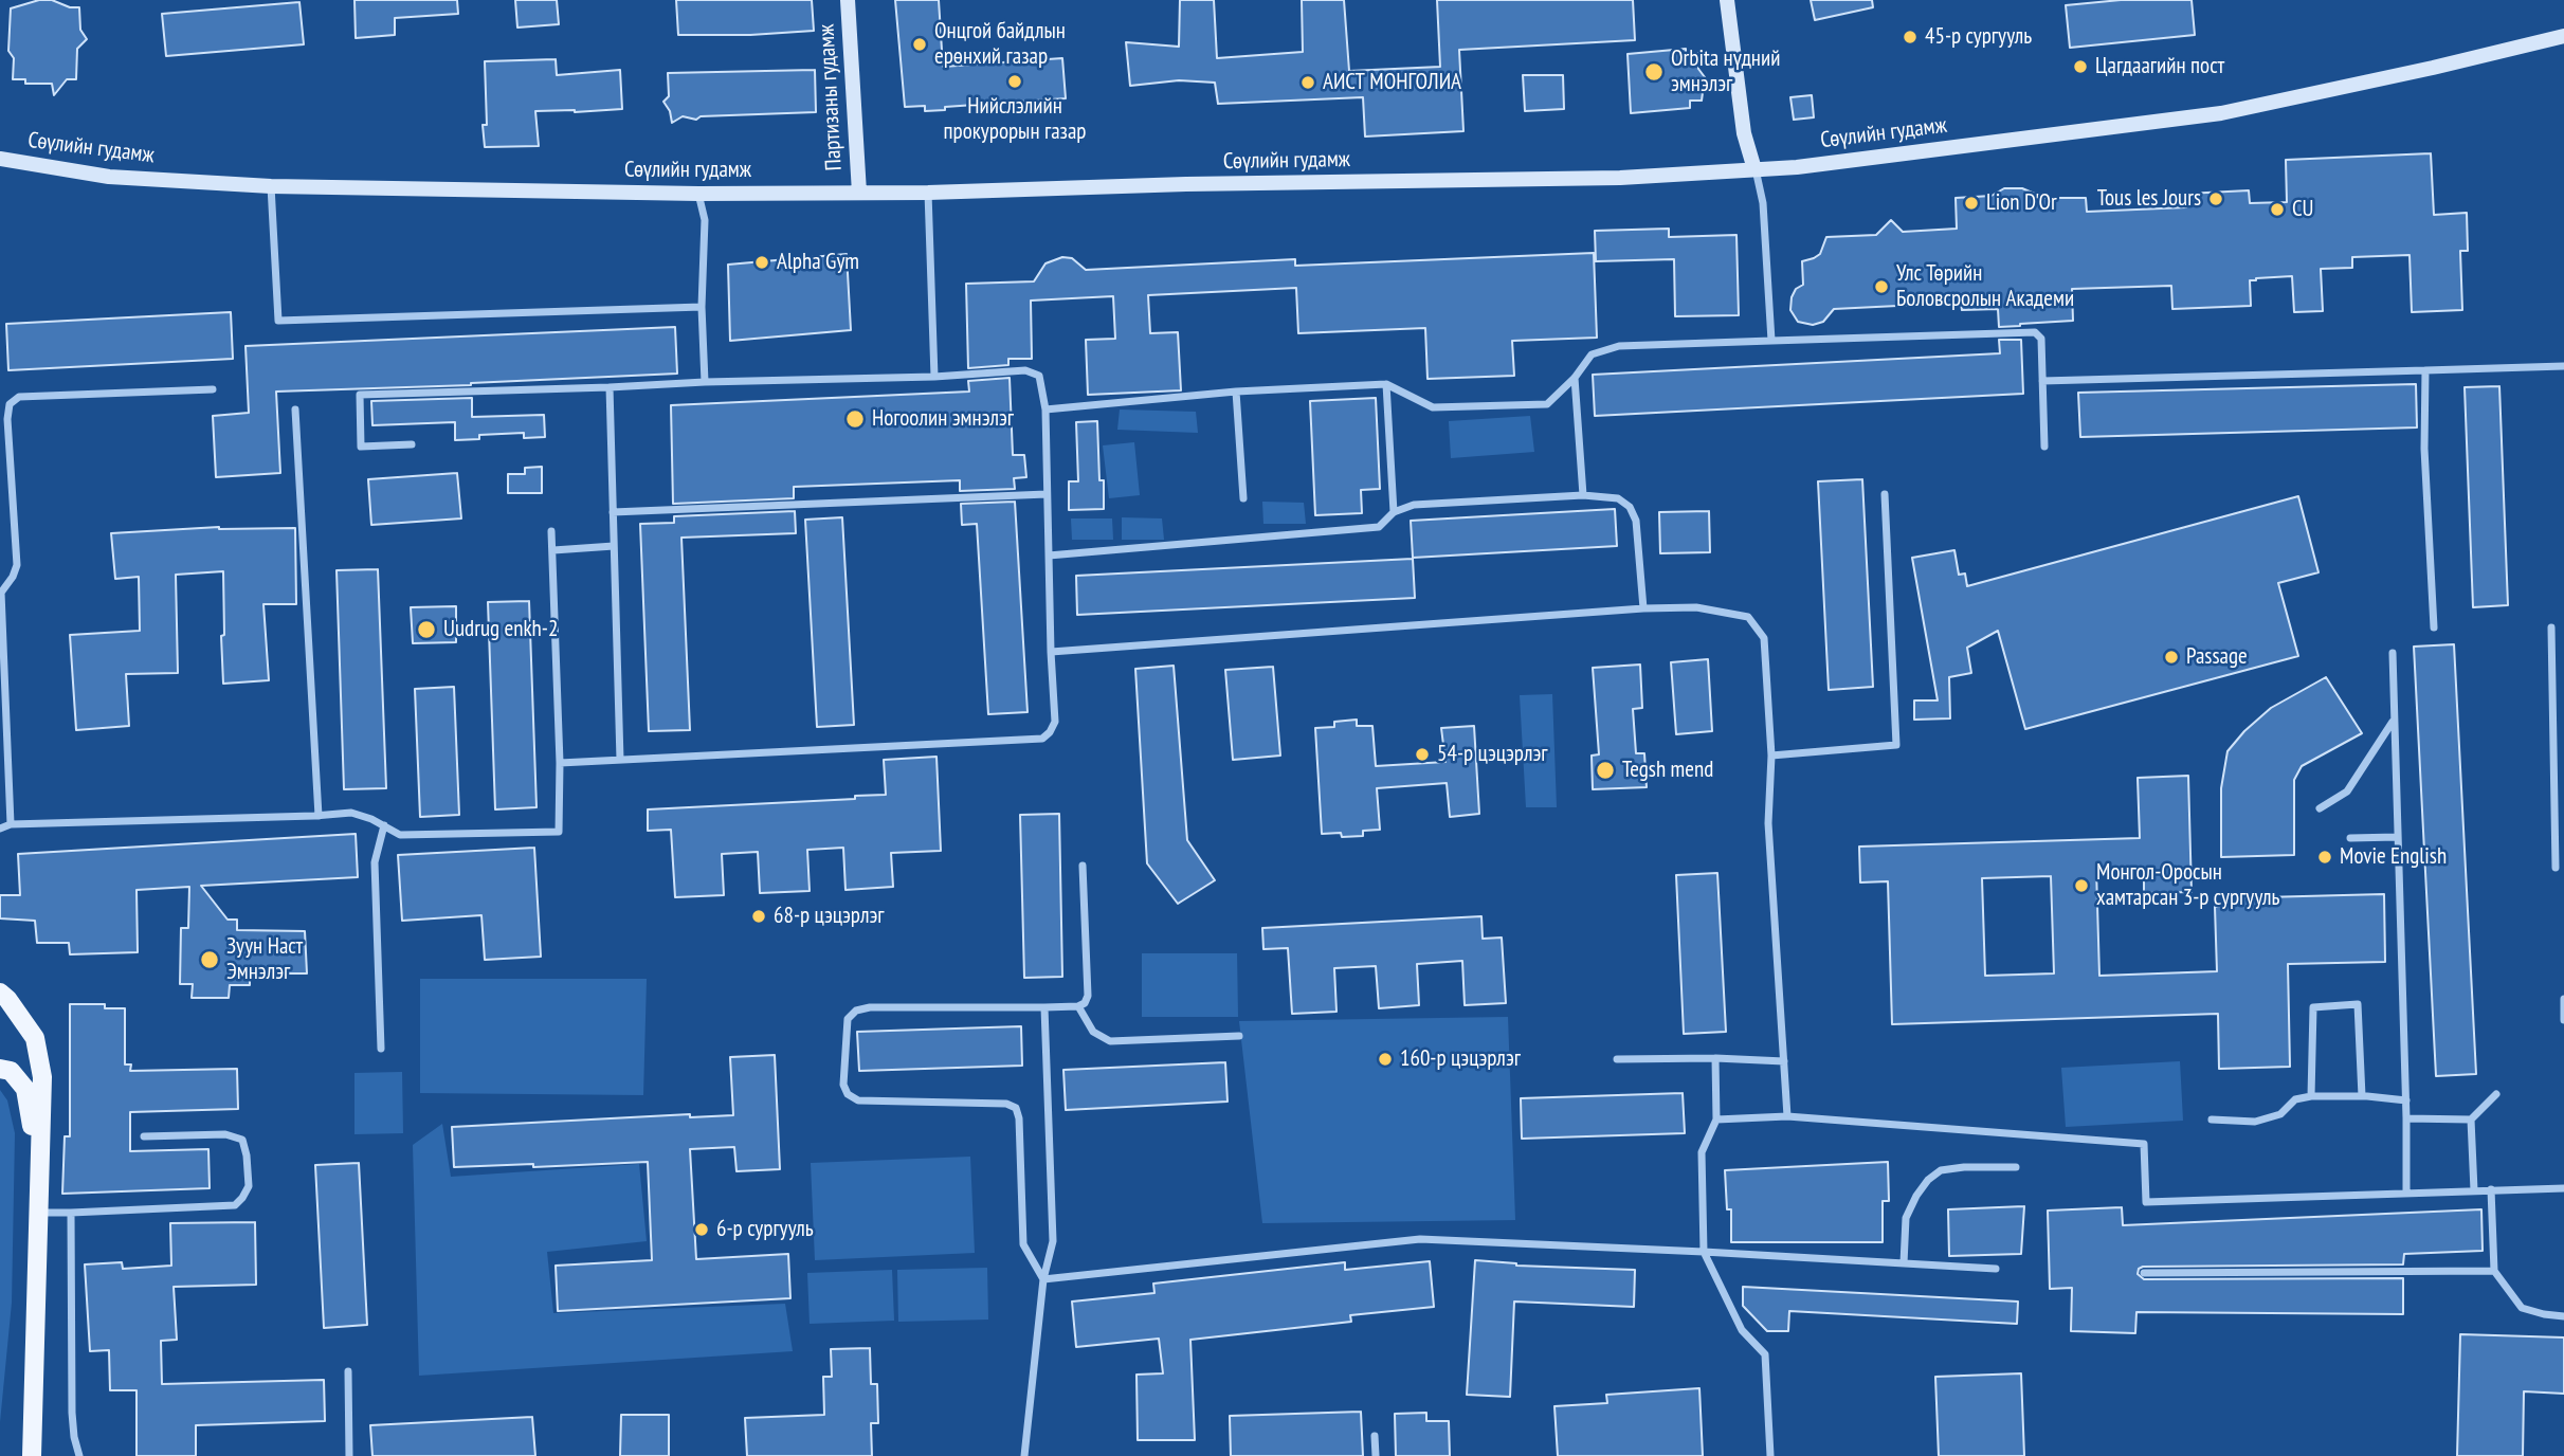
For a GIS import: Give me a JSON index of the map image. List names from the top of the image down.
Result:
{
  "streets": {
    "main road": ["Партизаны гудамж", "Сөүлийн гудамж"]
  },
  "crossings": [
    ["Партизаны гудамж", "Сөүлийн гудамж"]
  ],
  "places": [
    "45-р сургууль",
    "Онцгой байдлын ерөнхий газар",
    "Цагдаагийн пост",
    "Orbita нүдний эмнэлэг",
    "Нийслэлийн прокурорын газар",
    "АИСТ МОНГОЛИА",
    "Tous les Jours",
    "Lion D'Or",
    "CU",
    "Alpha Gym",
    "Улс Төрийн Боловсролын Академи",
    "Ногоолин эмнэлэг",
    "Uudrug enkh-2",
    "Passage",
    "54-р цэцэрлэг",
    "Tegsh mend",
    "Movie English",
    "Монгол-Оросын хамтарсан 3-р сургууль",
    "68-р цэцэрлэг",
    "Зуун Наст Эмнэлэг",
    "160-р цэцэрлэг",
    "6-р сургууль"
  ]
}
